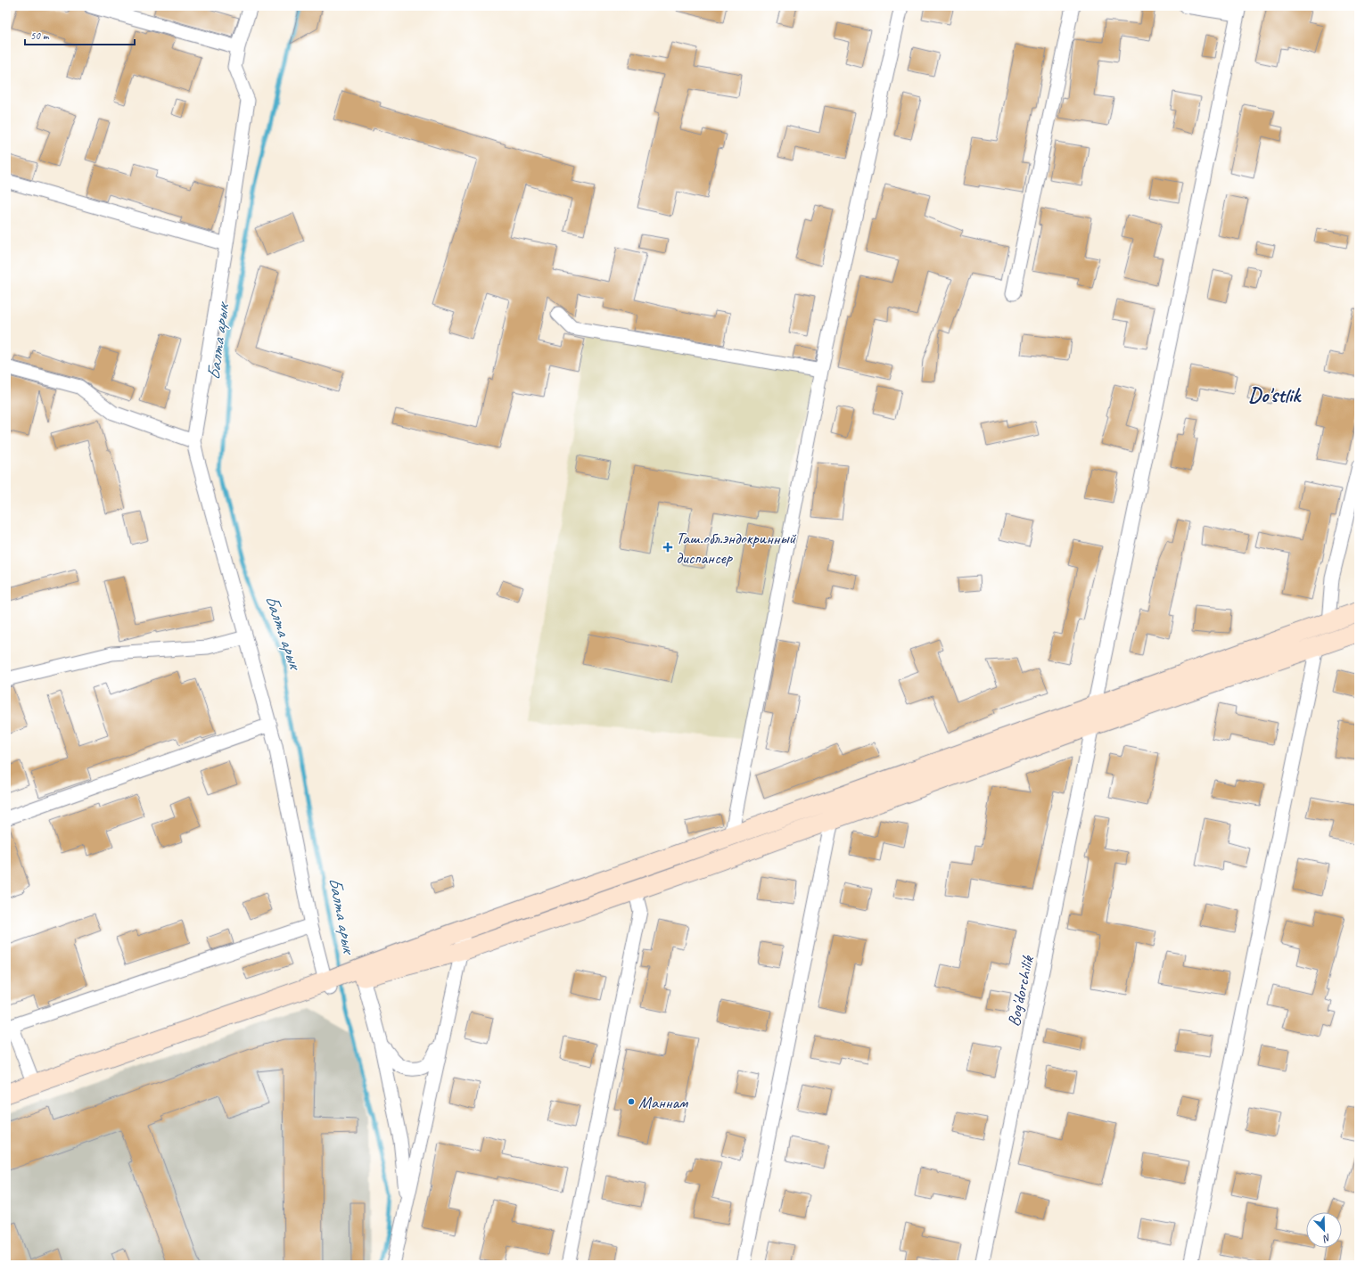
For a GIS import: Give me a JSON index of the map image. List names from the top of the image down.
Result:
{
  "streets": {
    "street": ["Bog'dorchilik"]
  },
  "districts": ["Do'stlik"],
  "water": ["Балта арык"],
  "places": {
    "health": ["Таш.обл.эндокринный диспансер"],
    "other": ["Маннам"]
  },
  "scale_bar": "50 m",
  "north": "bottom right"
}
